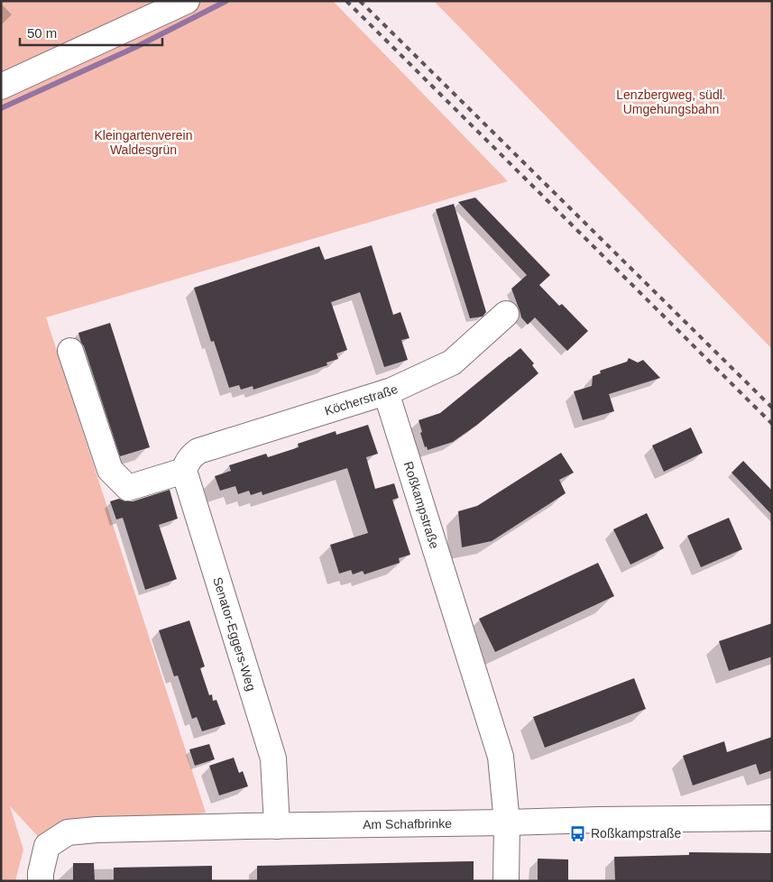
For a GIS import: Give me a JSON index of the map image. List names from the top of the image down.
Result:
{
  "streets": {
    "street": [
      "Köcherstraße",
      "Roßkampstraße",
      "Senator-Eggers-Weg",
      "Am Schafbrinke"
    ]
  },
  "crossings": [
    ["Köcherstraße", "Roßkampstraße"],
    ["Köcherstraße", "Senator-Eggers-Weg"],
    ["Roßkampstraße", "Am Schafbrinke"],
    ["Senator-Eggers-Weg", "Am Schafbrinke"]
  ],
  "parks": ["Lenzbergweg, südl. Umgehungsbahn", "Kleingartenverein Waldesgrün"],
  "places": {
    "bus stop": ["Roßkampstraße"]
  },
  "scale_bar": "50 m"
}
